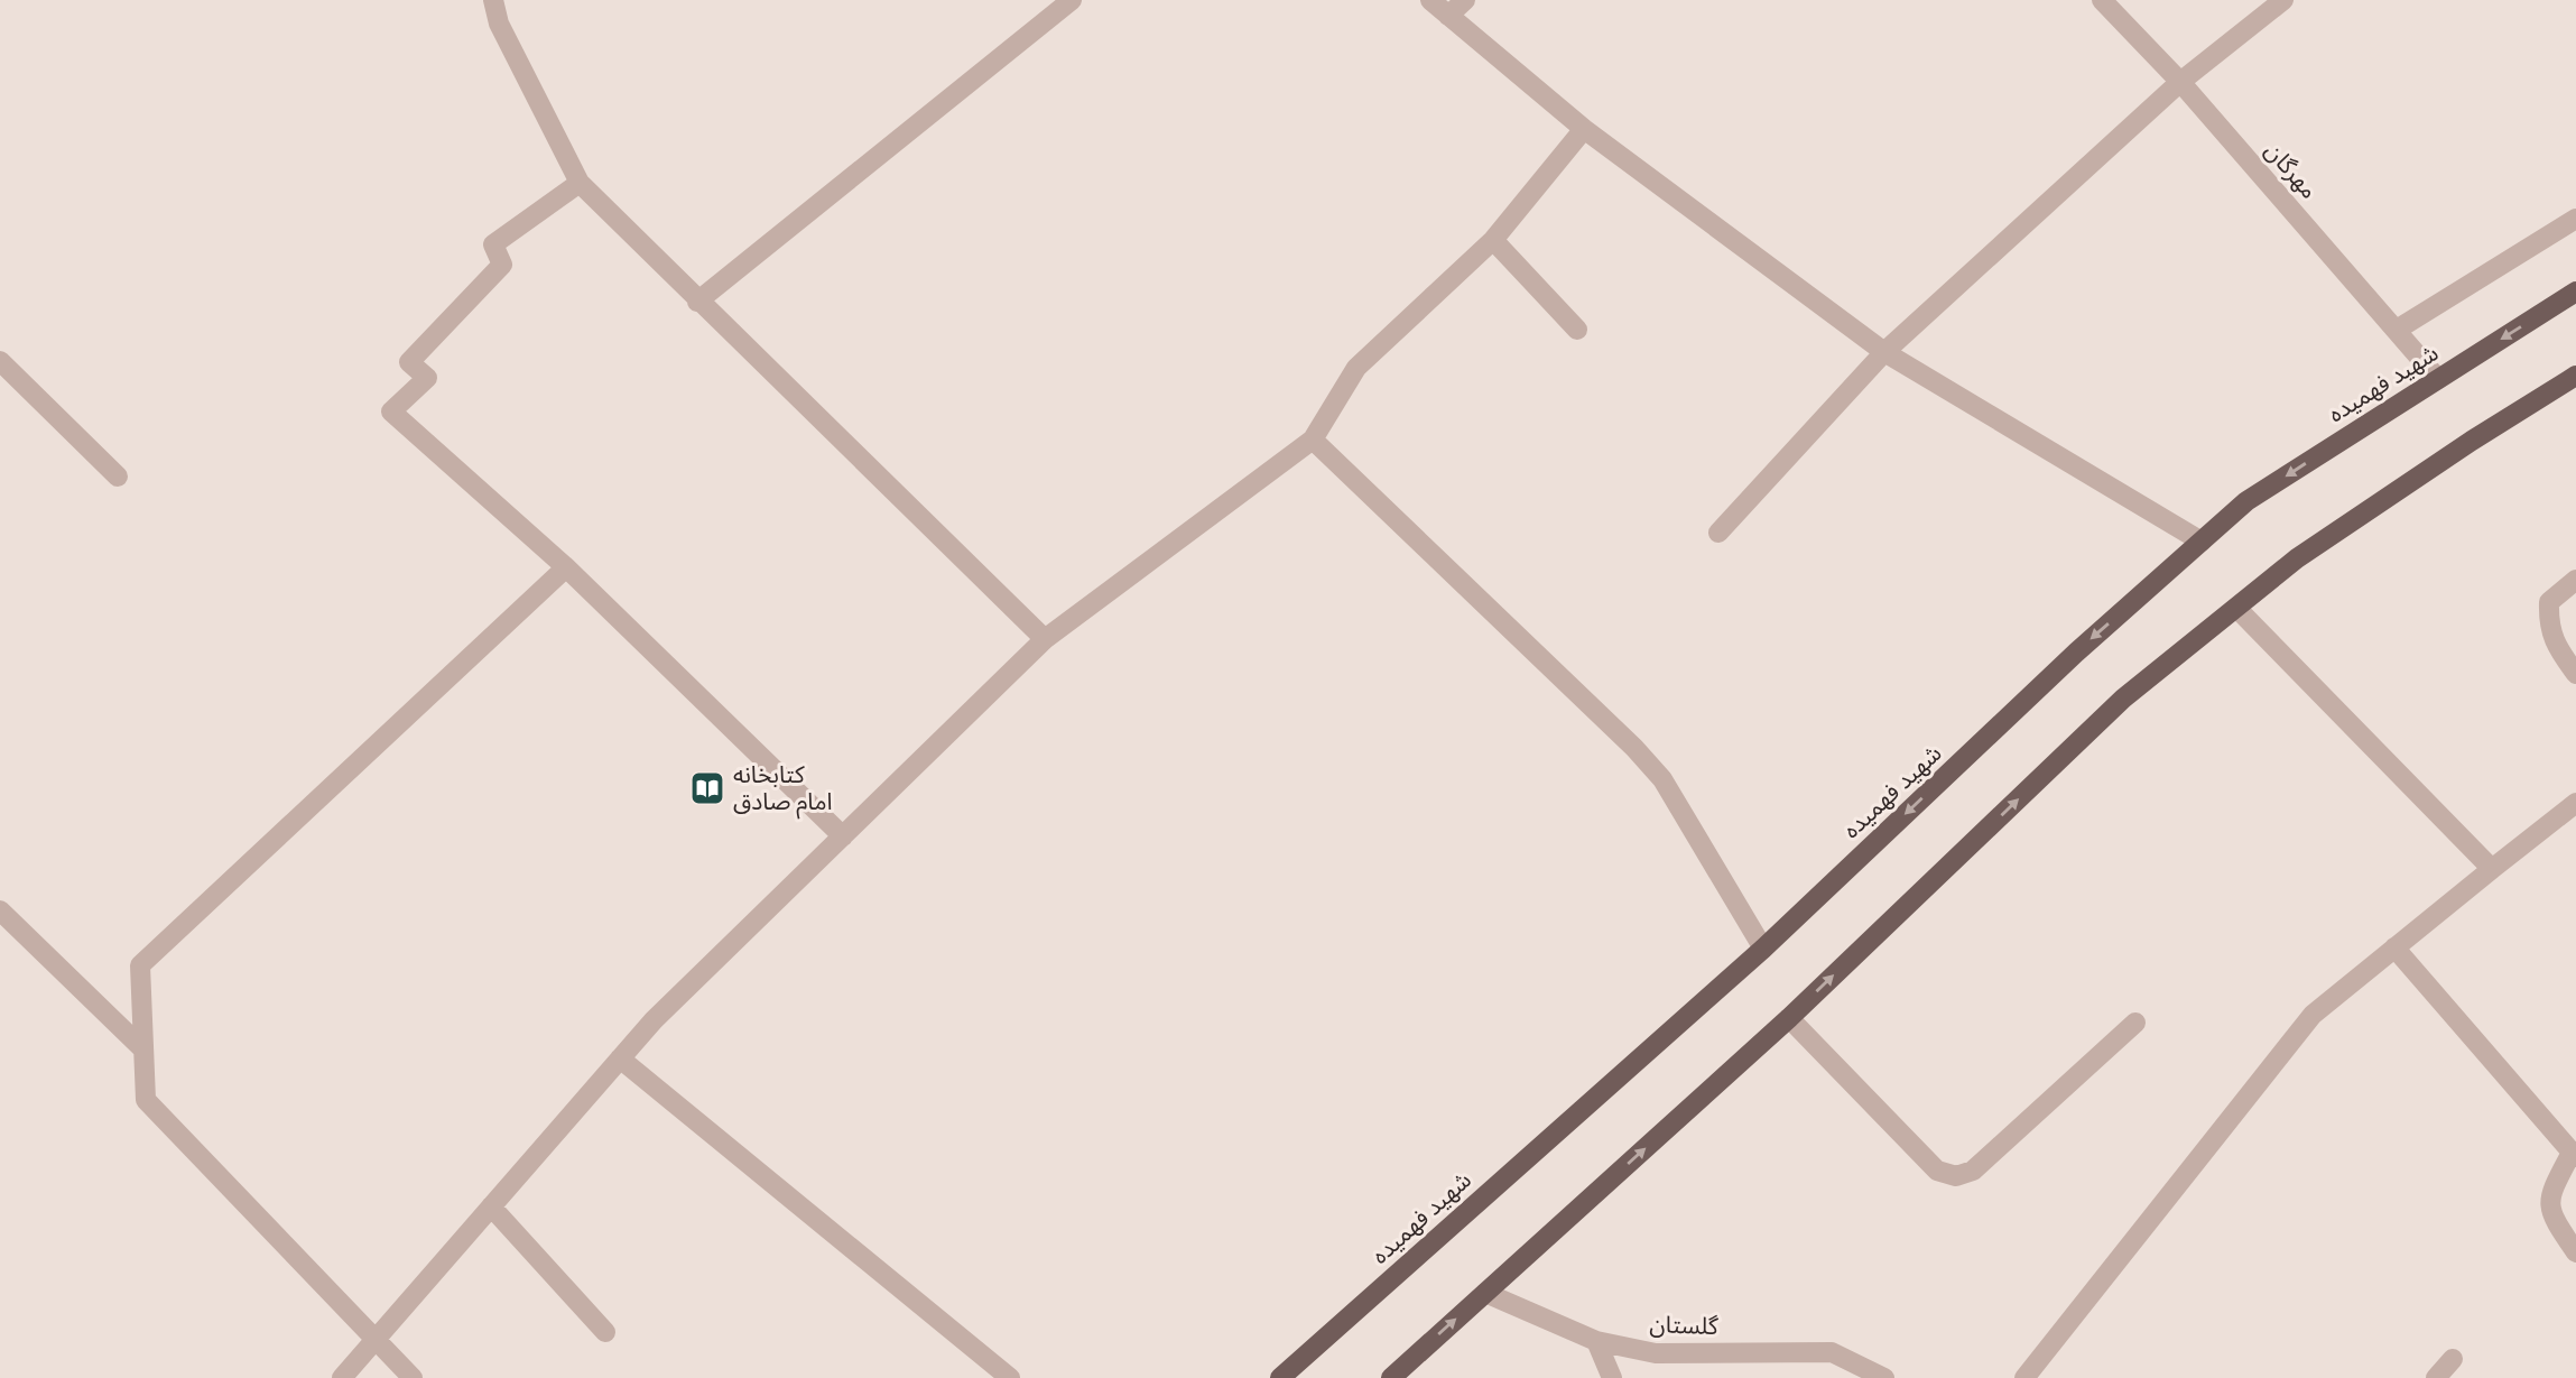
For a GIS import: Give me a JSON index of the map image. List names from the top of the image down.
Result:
{
  "streets": {
    "main road": ["شهید فهمیده"],
    "street": ["مهرگان", "گلستان"]
  },
  "crossings": [
    ["مهرگان", "شهید فهمیده"]
  ],
  "places": {
    "library": ["کتابخانه امام صادق"]
  }
}
